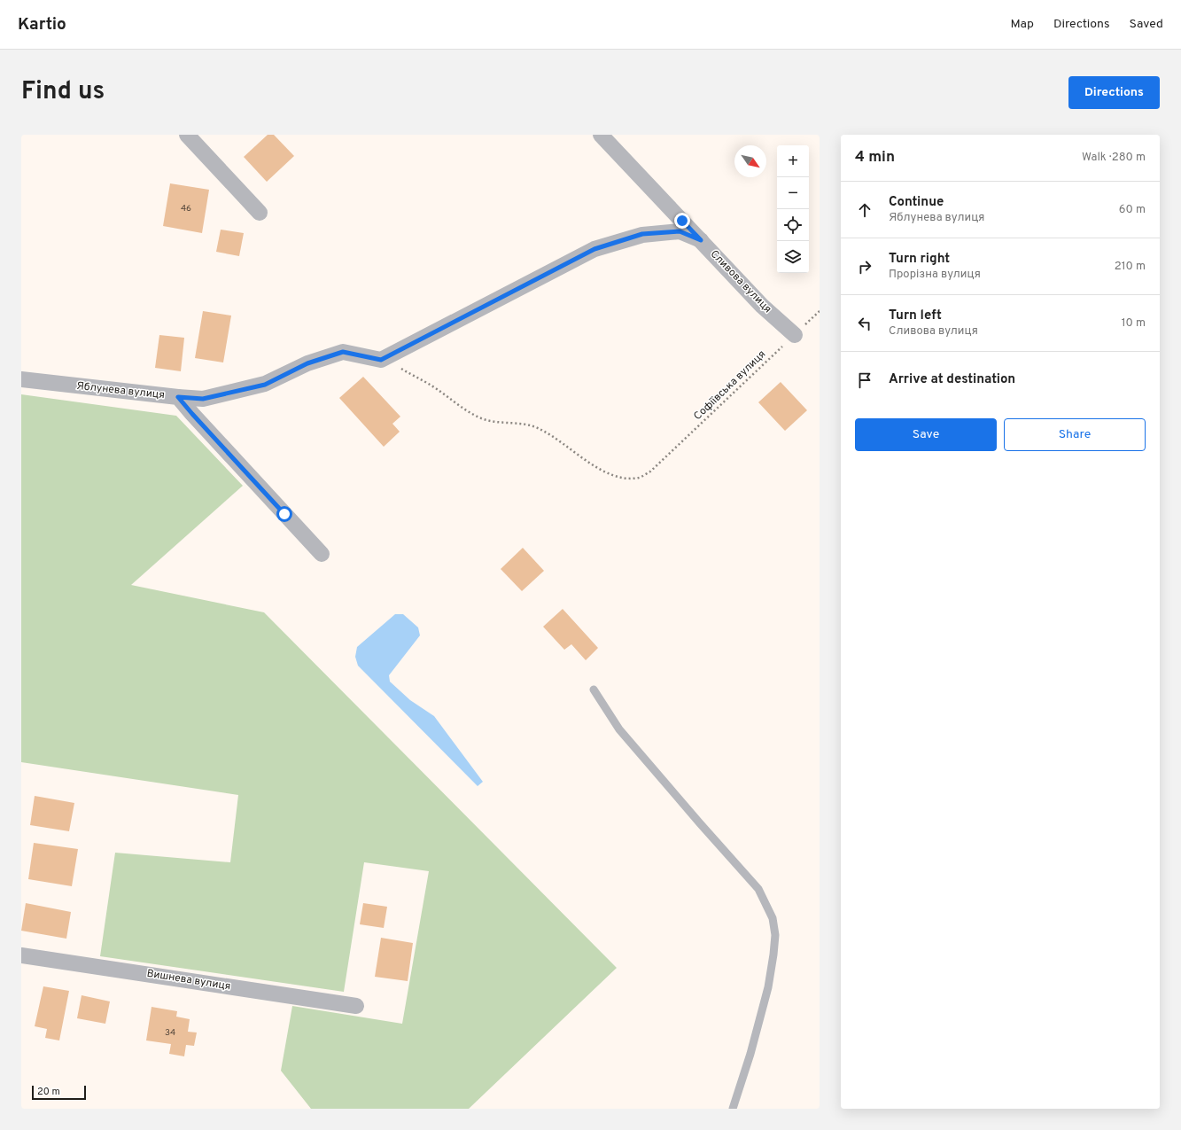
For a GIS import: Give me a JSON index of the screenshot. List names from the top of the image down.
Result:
{
  "streets": {
    "street": ["Сливова вулиця", "Яблунева вулиця", "Вишнева вулиця"],
    "path": ["Софіївська вулиця"]
  },
  "crossings": [
    ["Сливова вулиця", "Софіївська вулиця"]
  ],
  "house_numbers": ["46", "34"],
  "scale_bar": "20 m",
  "north": "bottom right",
  "page": {
    "header": "Kartio",
    "nav": ["Map", "Directions", "Saved"],
    "title": "Find us",
    "buttons": [
      "Directions",
      ["Save", "Share"]
    ],
    "heading": ["4 min", "Walk · 280 m"],
    "map_buttons": ["+", "−"],
    "list": [
      ["Continue", "Яблунева вулиця", "60 m"],
      ["Turn right", "Прорізна вулиця", "210 m"],
      ["Turn left", "Сливова вулиця", "10 m"],
      "Arrive at destination"
    ],
    "scale": "20 m"
  }
}
